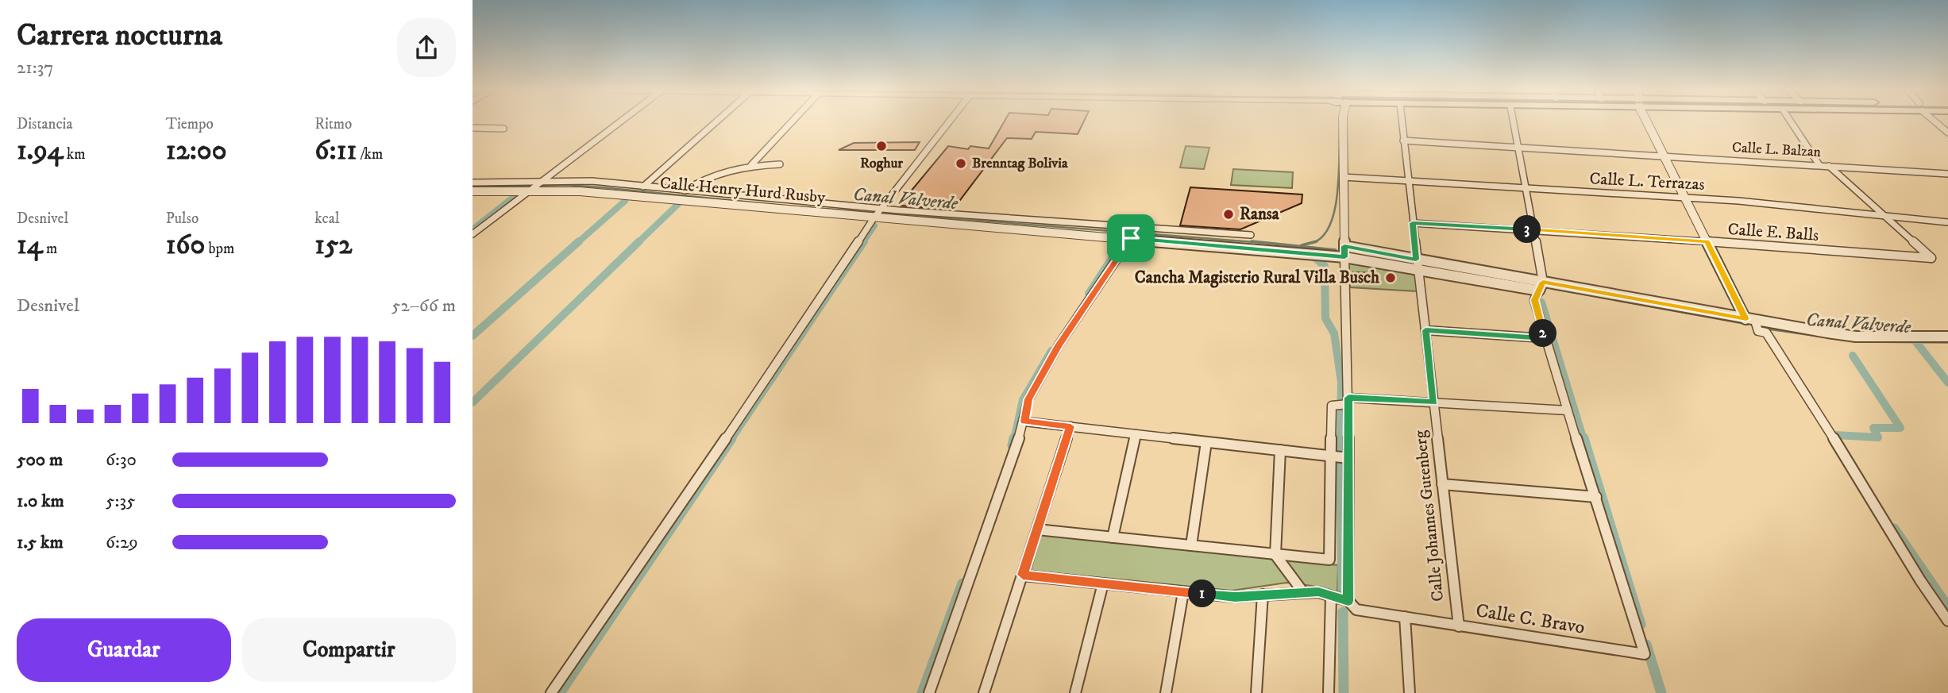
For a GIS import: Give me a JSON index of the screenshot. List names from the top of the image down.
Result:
{
  "streets": {
    "street": [
      "Calle L. Balzan",
      "Calle L. Terrazas",
      "Calle Henry Hurd Rusby",
      "Calle E. Balls",
      "Calle Johannes Gutenberg",
      "Calle C. Bravo"
    ]
  },
  "crossings": [
    ["Calle L. Balzan", "Calle Johannes Gutenberg"],
    ["Calle L. Terrazas", "Calle E. Balls"],
    ["Calle L. Terrazas", "Calle Johannes Gutenberg"],
    ["Calle Henry Hurd Rusby", "Calle Johannes Gutenberg"],
    ["Calle E. Balls", "Calle Johannes Gutenberg"],
    ["Calle Johannes Gutenberg", "Calle C. Bravo"]
  ],
  "water": ["Canal Valverde"],
  "places": [
    "Roghur",
    "Brenntag Bolivia",
    "Ransa",
    "Cancha Magisterio Rural Villa Busch"
  ],
  "page": {
    "heading": ["Carrera nocturna", "21:37"],
    "stats": [
      ["Distancia", "1.94 km"],
      ["Tiempo", "12:00"],
      ["Ritmo", "6:11 /km"],
      ["Desnivel", "14 m"],
      ["Pulso", "160 bpm"],
      ["kcal", "152"]
    ],
    "pins": ["3", "2", "1"],
    "chart": ["Desnivel", "52–66 m"],
    "list": [
      {
        "name": "500 m",
        "note": "6:30"
      },
      {
        "name": "1.0 km",
        "note": "5:35"
      },
      {
        "name": "1.5 km",
        "note": "6:29"
      }
    ],
    "buttons": ["Guardar", "Compartir"]
  }
}
